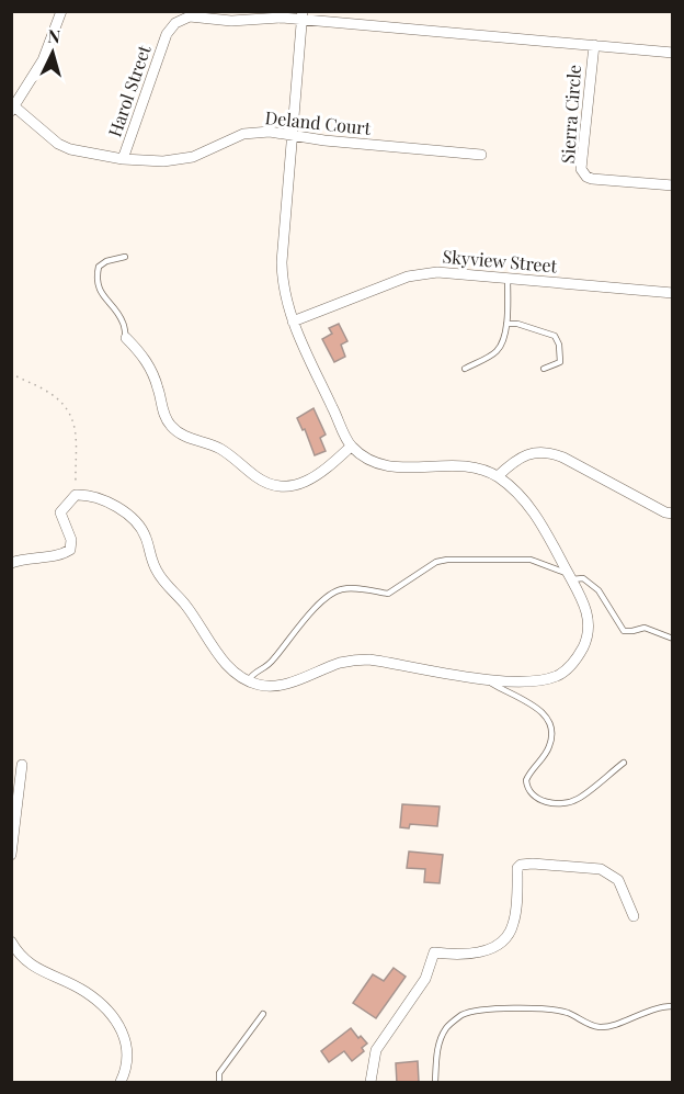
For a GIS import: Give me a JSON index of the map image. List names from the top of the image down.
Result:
{
  "streets": {
    "street": [
      "Harol Street",
      "Sierra Circle",
      "Deland Court",
      "Skyview Street"
    ]
  },
  "crossings": [
    ["Harol Street", "Deland Court"]
  ],
  "north": "top"
}
